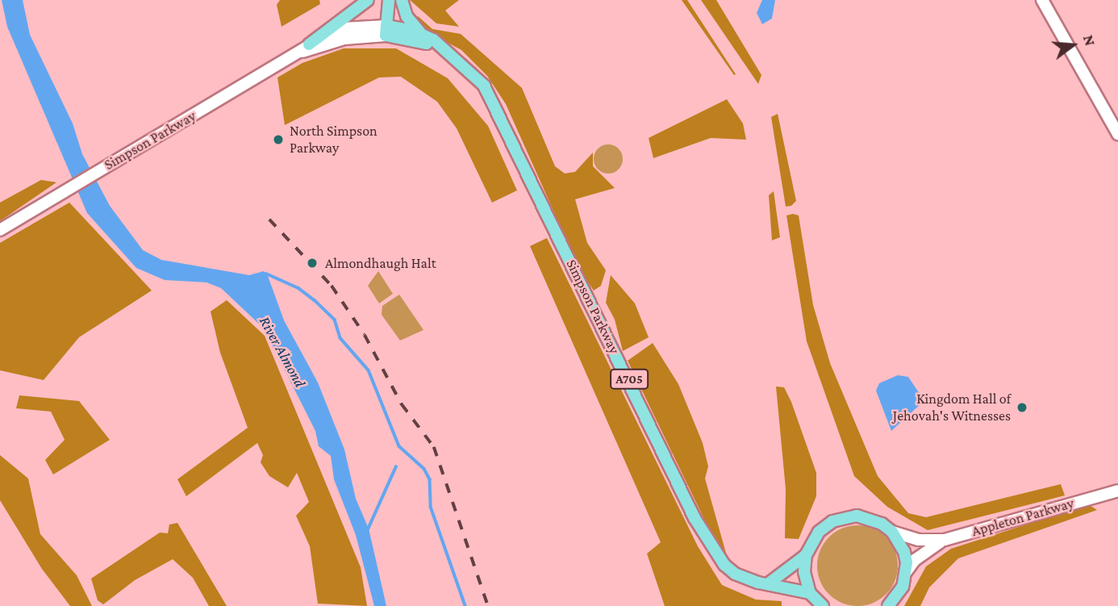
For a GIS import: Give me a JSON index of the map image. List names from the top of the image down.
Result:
{
  "streets": {
    "main road": ["Simpson Parkway", "A705"],
    "street": ["Appleton Parkway"]
  },
  "crossings": [
    ["Simpson Parkway", "A705"]
  ],
  "water": ["River Almond"],
  "places": ["North Simpson Parkway", "Almondhaugh Halt", "Kingdom Hall of Jehovah's Witnesses"],
  "north": "right"
}
